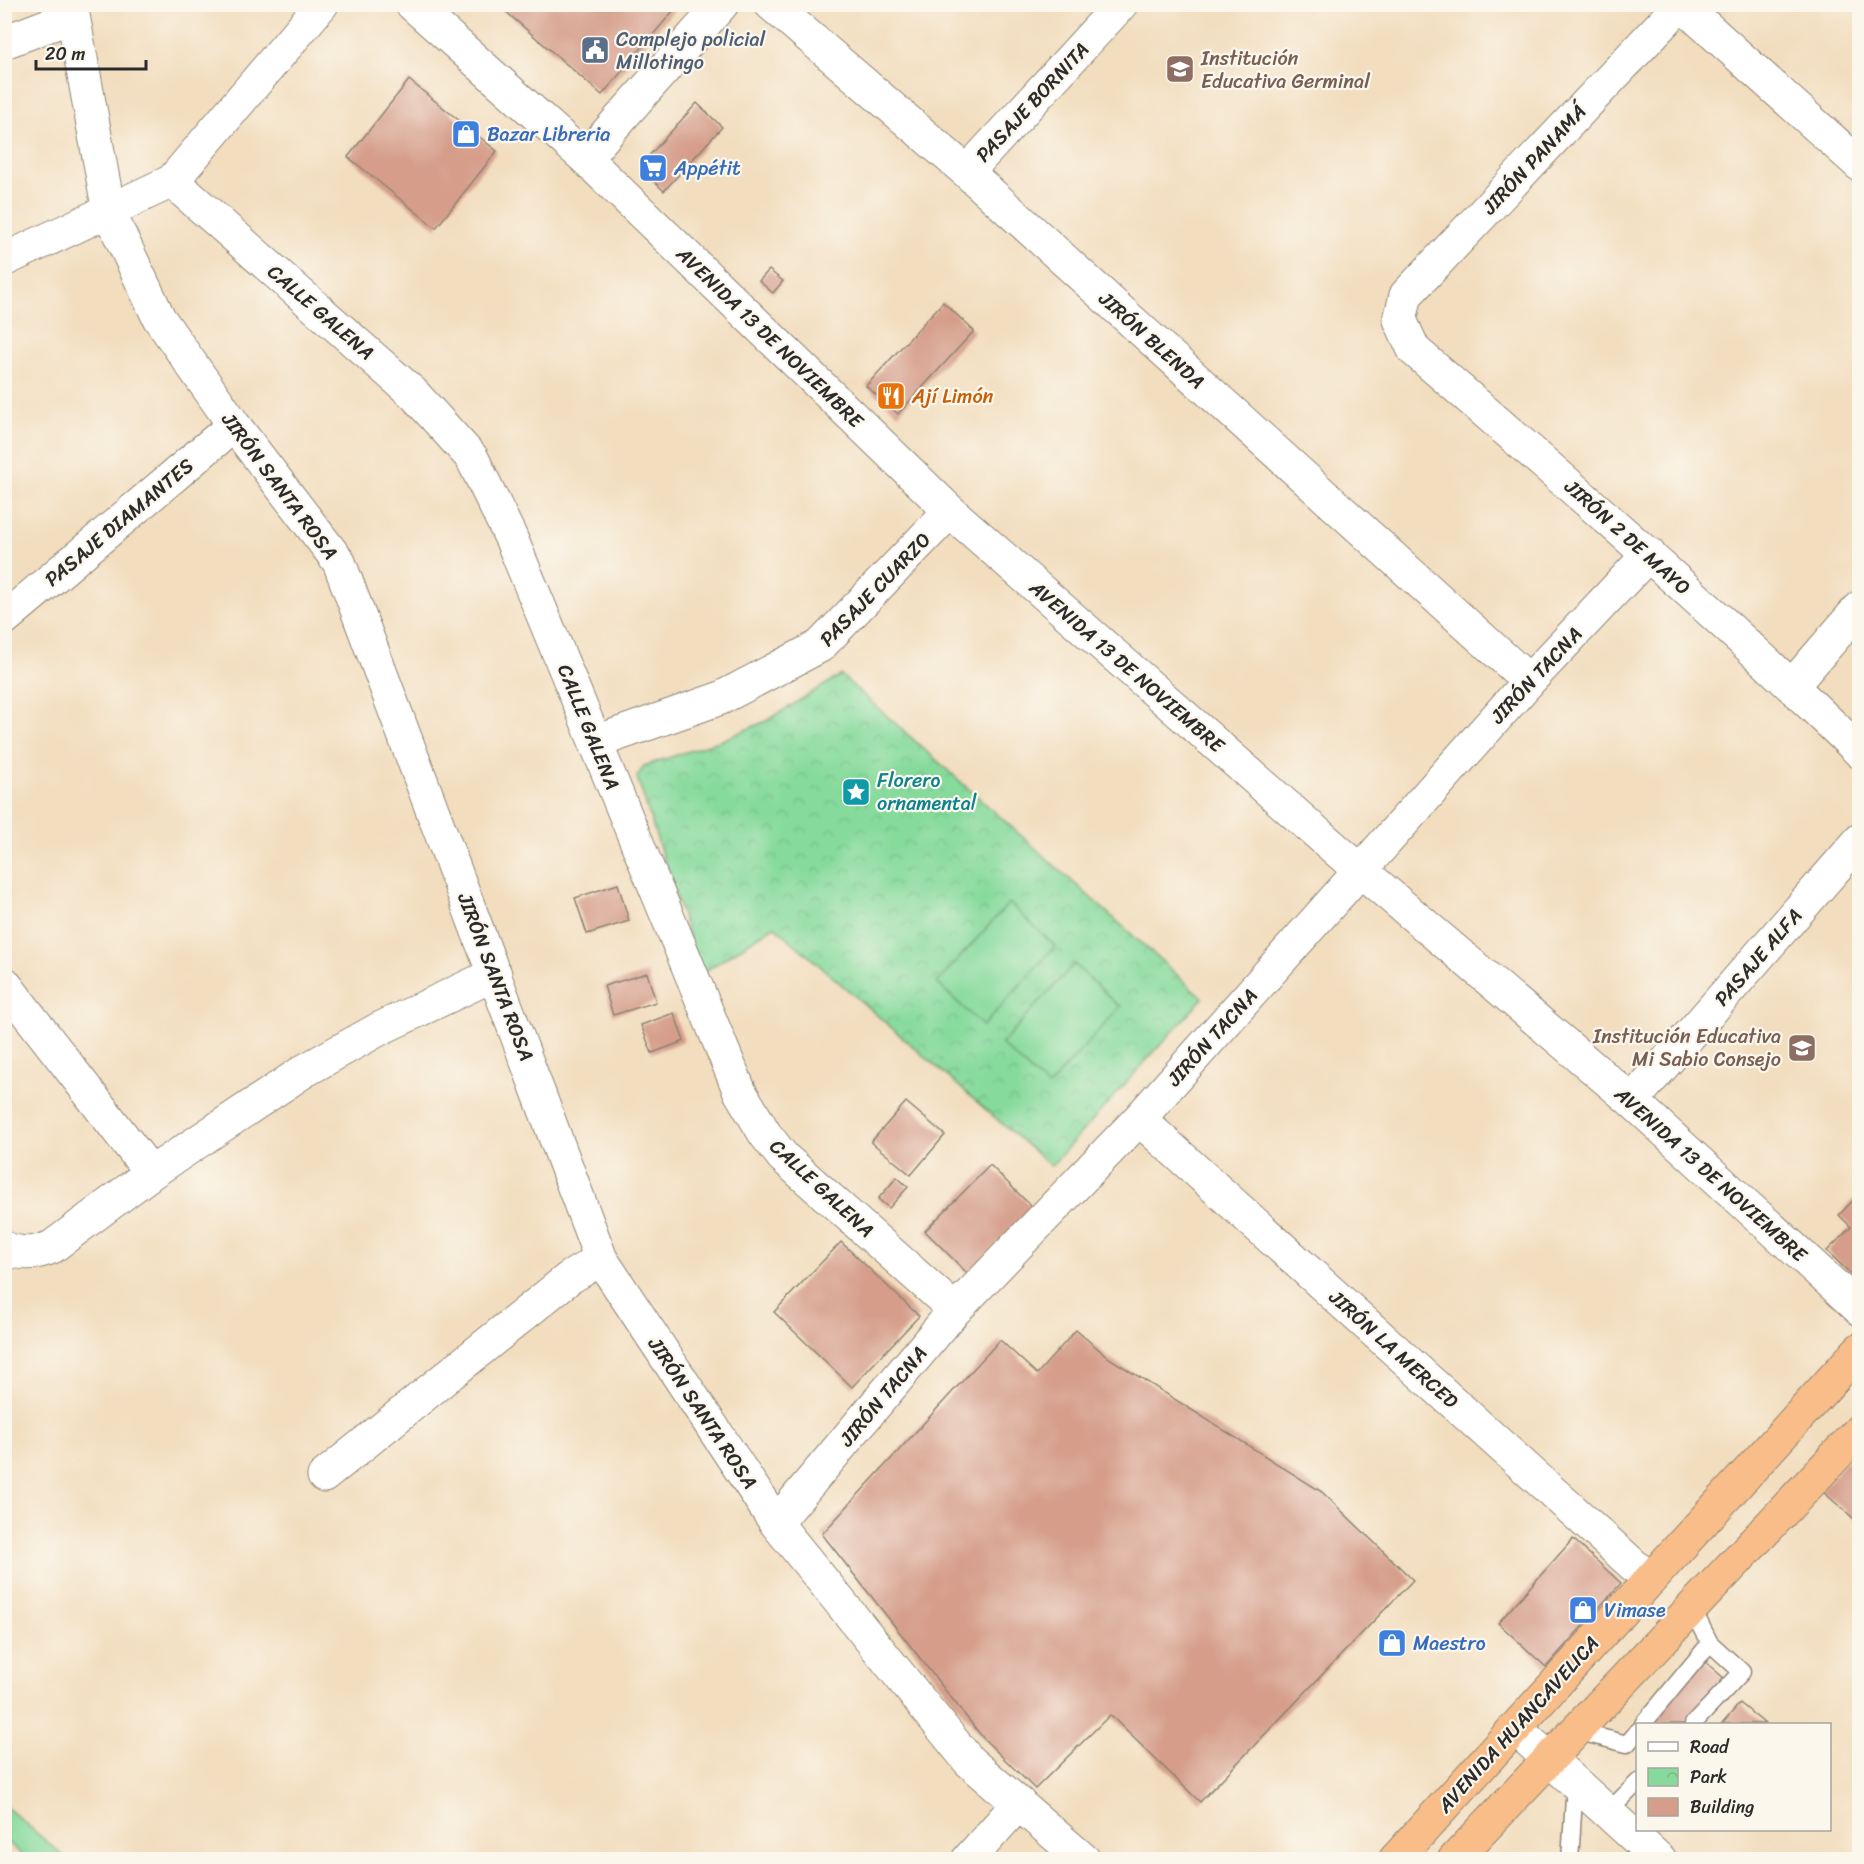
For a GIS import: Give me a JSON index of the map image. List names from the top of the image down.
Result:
{
  "streets": {
    "highway": ["AVENIDA HUANCAVELICA"],
    "street": [
      "PASAJE BORNITA",
      "JIRÓN PANAMÁ",
      "CALLE GALENA",
      "AVENIDA 13 DE NOVIEMBRE",
      "JIRÓN BLENDA",
      "JIRÓN SANTA ROSA",
      "PASAJE DIAMANTES",
      "JIRÓN 2 DE MAYO",
      "PASAJE CUARZO",
      "JIRÓN TACNA",
      "PASAJE ALFA",
      "JIRÓN LA MERCED"
    ]
  },
  "crossings": [
    ["PASAJE BORNITA", "JIRÓN BLENDA"],
    ["JIRÓN PANAMÁ", "JIRÓN 2 DE MAYO"],
    ["CALLE GALENA", "PASAJE CUARZO"],
    ["CALLE GALENA", "JIRÓN TACNA"],
    ["AVENIDA 13 DE NOVIEMBRE", "PASAJE CUARZO"],
    ["AVENIDA 13 DE NOVIEMBRE", "JIRÓN TACNA"],
    ["AVENIDA 13 DE NOVIEMBRE", "PASAJE ALFA"],
    ["JIRÓN BLENDA", "JIRÓN TACNA"],
    ["JIRÓN SANTA ROSA", "PASAJE DIAMANTES"],
    ["JIRÓN SANTA ROSA", "JIRÓN TACNA"],
    ["JIRÓN 2 DE MAYO", "JIRÓN TACNA"],
    ["JIRÓN TACNA", "JIRÓN LA MERCED"],
    ["JIRÓN LA MERCED", "AVENIDA HUANCAVELICA"]
  ],
  "places": {
    "public building": ["Complejo policial Millotingo"],
    "school or university": ["Institución Educativa Germinal", "Institución Educativa Mi Sabio Consejo"],
    "shop": ["Bazar Libreria", "Vimase", "Maestro"],
    "supermarket": ["Appétit"],
    "restaurant": ["Ají Limón"],
    "place": ["Florero ornamental"]
  },
  "legend": ["Road", "Park", "Building"],
  "scale_bar": "20 m"
}
